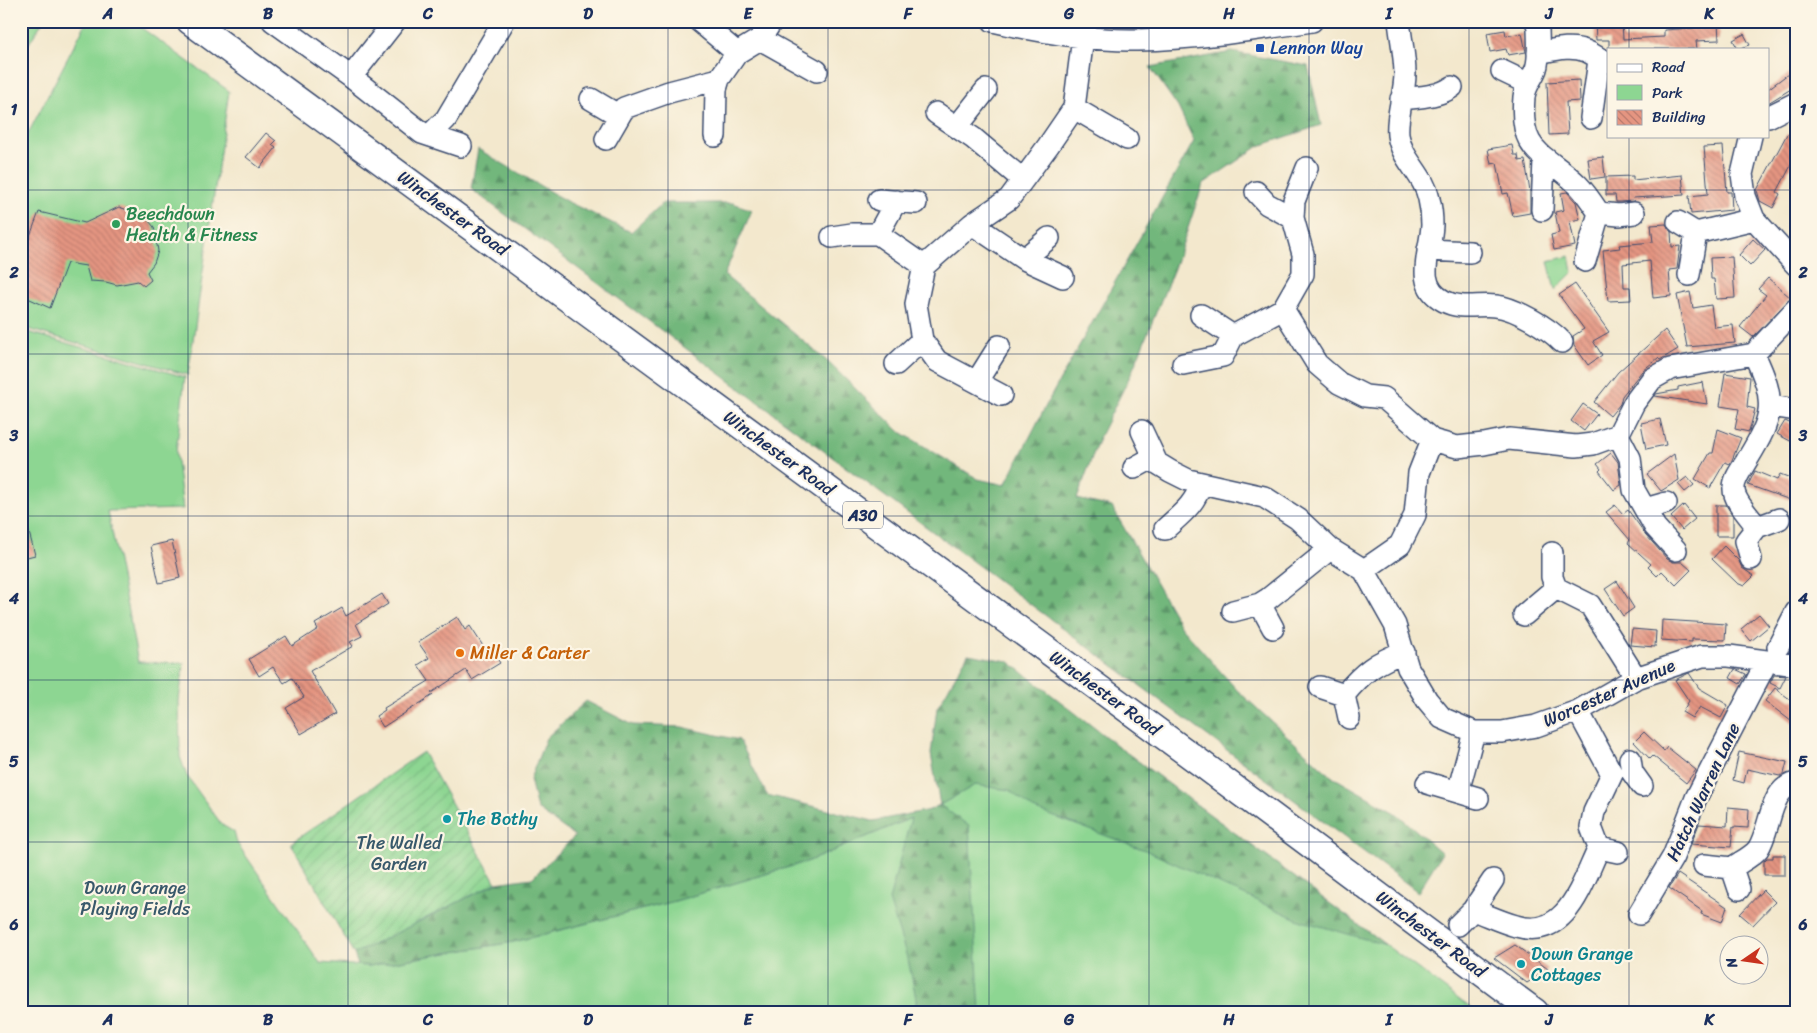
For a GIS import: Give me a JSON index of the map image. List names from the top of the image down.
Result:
{
  "streets": {
    "main road": ["Winchester Road", "A30"],
    "street": ["Worcester Avenue", "Hatch Warren Lane"]
  },
  "parks": ["The Walled Garden", "Down Grange Playing Fields"],
  "places": {
    "transit": ["Lennon Way"],
    "other": [
      "Beechdown Health & Fitness",
      "Miller & Carter",
      "The Bothy",
      "Down Grange Cottages"
    ]
  },
  "legend": ["Road", "Park", "Building"],
  "north": "left",
  "grid": {
    "columns": [
      "A",
      "B",
      "C",
      "D",
      "E",
      "F",
      "G",
      "H",
      "I",
      "J",
      "K"
    ],
    "rows": [
      "1",
      "2",
      "3",
      "4",
      "5",
      "6"
    ]
  }
}
